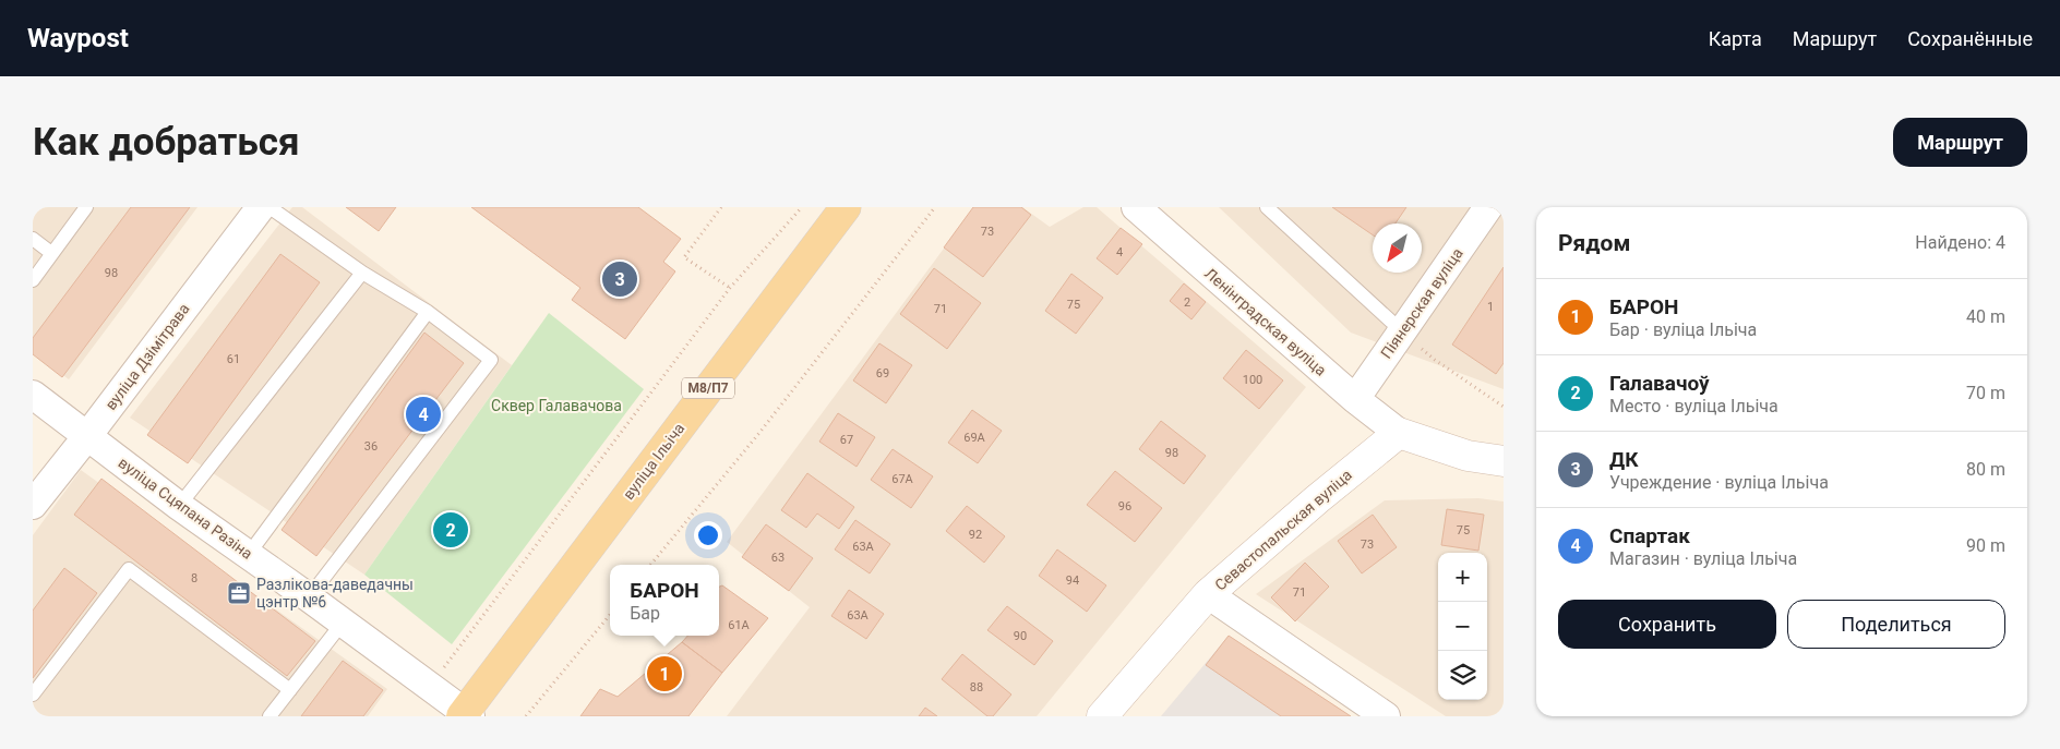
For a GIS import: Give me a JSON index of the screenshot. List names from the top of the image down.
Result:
{
  "streets": {
    "main road": ["М8/П7", "вуліца Ільіча"],
    "street": [
      "Піянерская вуліца",
      "Ленінградская вуліца",
      "вуліца Дзімітрава",
      "вуліца Сцяпана Разіна",
      "Севастопальская вуліца"
    ]
  },
  "crossings": [
    ["Піянерская вуліца", "Ленінградская вуліца"],
    ["Ленінградская вуліца", "Севастопальская вуліца"],
    ["вуліца Дзімітрава", "вуліца Сцяпана Разіна"],
    ["вуліца Ільіча", "вуліца Сцяпана Разіна"]
  ],
  "parks": ["Сквер Галавачова"],
  "places": {
    "office": ["Разлікова-даведачны цэнтр №6"]
  },
  "house_numbers": [
    "73",
    "4",
    "98",
    "2",
    "75",
    "1",
    "71",
    "61",
    "69",
    "100",
    "69А",
    "67",
    "36",
    "98",
    "67А",
    "96",
    "75",
    "92",
    "73",
    "63А",
    "63",
    "8",
    "94",
    "71",
    "63А",
    "61А",
    "90",
    "88"
  ],
  "north": "bottom left",
  "page": {
    "header": "Waypost",
    "nav": ["Карта", "Маршрут", "Сохранённые"],
    "buttons": [
      "Маршрут",
      ["Сохранить", "Поделиться"]
    ],
    "title": "Как добраться",
    "heading": ["Рядом", "Найдено: 4"],
    "pins": [
      "3",
      "4",
      "2",
      "1"
    ],
    "list": [
      {
        "mark": "1",
        "name": "БАРОН",
        "note": "Бар · вуліца Ільіча",
        "value": "40 m"
      },
      {
        "mark": "2",
        "name": "Галавачоў",
        "note": "Место · вуліца Ільіча",
        "value": "70 m"
      },
      {
        "mark": "3",
        "name": "ДК",
        "note": "Учреждение · вуліца Ільіча",
        "value": "80 m"
      },
      {
        "mark": "4",
        "name": "Спартак",
        "note": "Магазин · вуліца Ільіча",
        "value": "90 m"
      }
    ],
    "map_buttons": ["+", "−"],
    "popup": ["БАРОН", "Бар"]
  }
}
